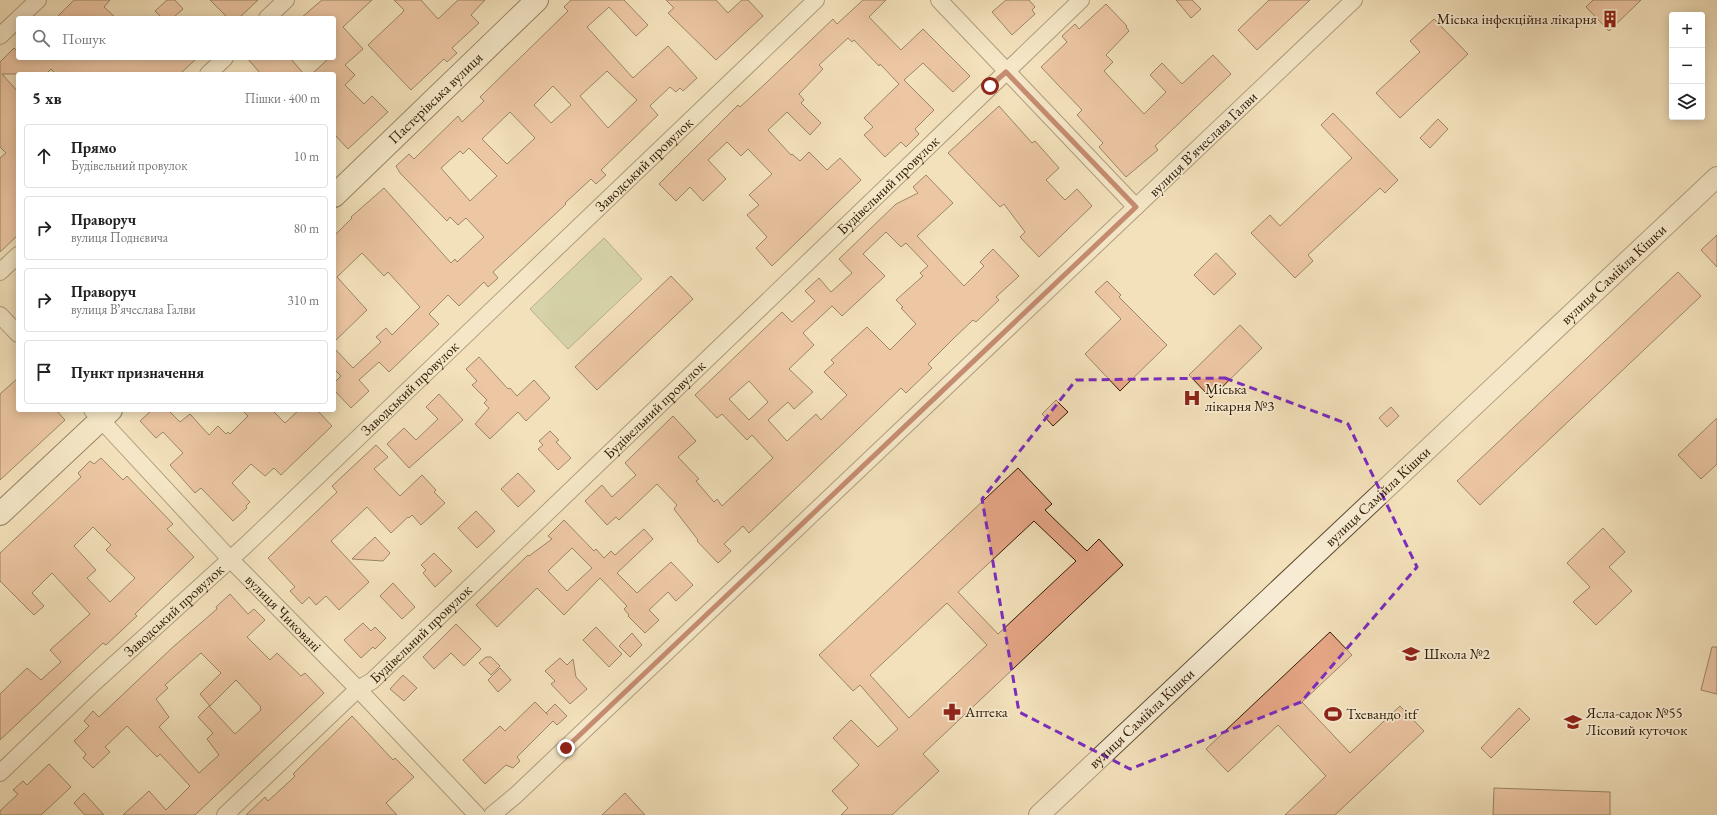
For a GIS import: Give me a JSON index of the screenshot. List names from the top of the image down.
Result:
{
  "streets": {
    "main road": ["Пастерівська вулиця"],
    "street": [
      "вулиця Вʼячеслава Галви",
      "Заводський провулок",
      "Будівельний провулок",
      "вулиця Самійла Кішки",
      "вулиця Чиковані"
    ]
  },
  "crossings": [
    ["Заводський провулок", "вулиця Чиковані"],
    ["Будівельний провулок", "вулиця Чиковані"]
  ],
  "places": {
    "building": ["Міська інфекційна лікарня"],
    "hospital": ["Міська лікарня №3"],
    "school or university": ["Школа №2", "Ясла-садок №55 Лісовий куточок"],
    "pharmacy": ["Аптека"],
    "sports": ["Тхевандо itf"]
  },
  "page": {
    "map_buttons": ["+", "−"],
    "search": "Пошук",
    "heading": ["5 хв", "Пішки · 400 m"],
    "list": [
      ["Прямо", "Будівельний провулок", "10 m"],
      ["Праворуч", "вулиця Поднєвича", "80 m"],
      ["Праворуч", "вулиця Вʼячеслава Галви", "310 m"],
      "Пункт призначення"
    ]
  }
}
